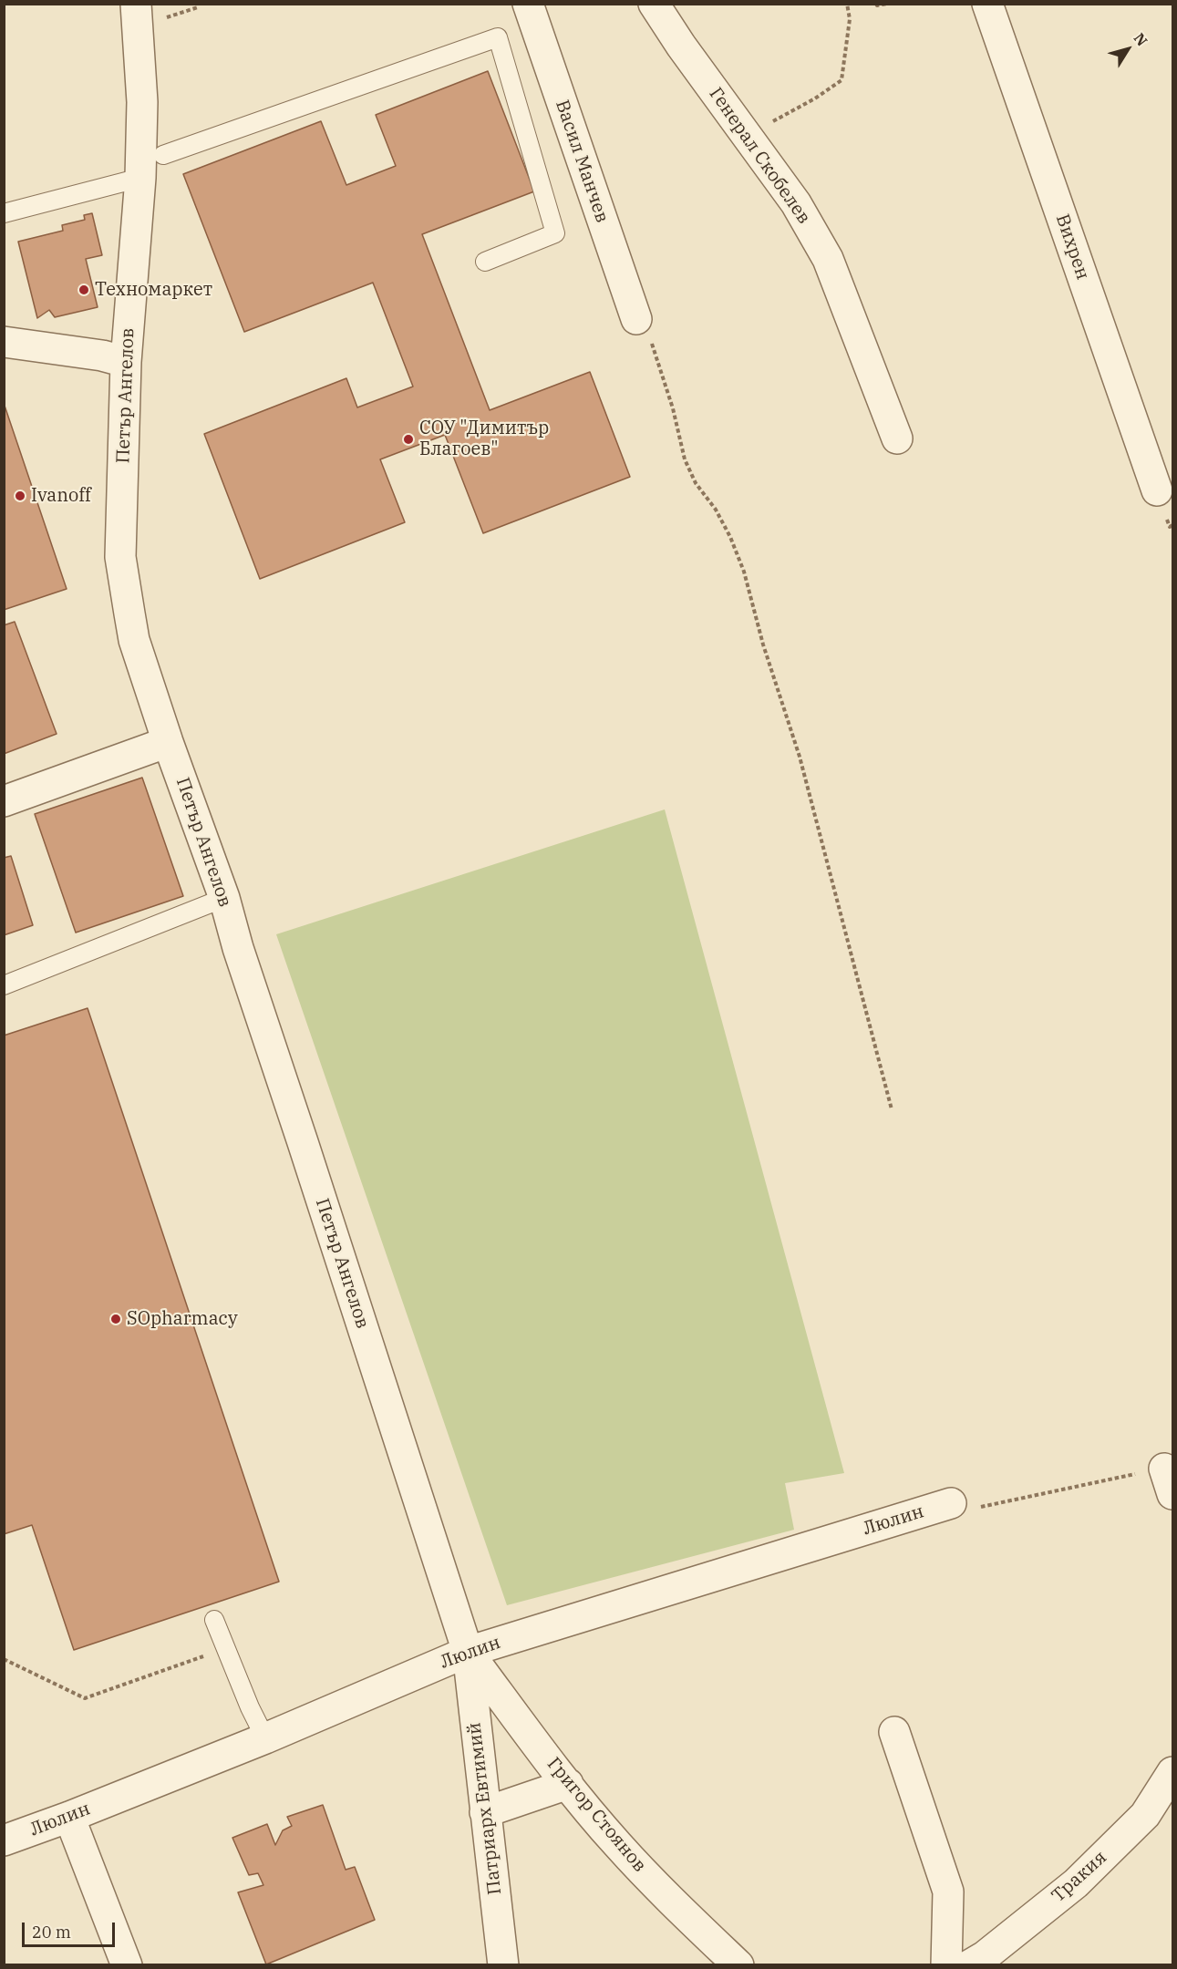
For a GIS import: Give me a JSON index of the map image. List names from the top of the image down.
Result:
{
  "streets": {
    "street": [
      "Генерал Скобелев",
      "Васил Манчев",
      "Вихрен",
      "Петър Ангелов",
      "Люлин",
      "Патриарх Евтимий",
      "Григор Стоянов",
      "Тракия"
    ]
  },
  "crossings": [
    ["Петър Ангелов", "Люлин"],
    ["Петър Ангелов", "Патриарх Евтимий"],
    ["Петър Ангелов", "Григор Стоянов"],
    ["Люлин", "Патриарх Евтимий"],
    ["Люлин", "Григор Стоянов"],
    ["Патриарх Евтимий", "Григор Стоянов"]
  ],
  "places": [
    "Техномаркет",
    "СОУ \"Димитър Благоев\"",
    "Ivanoff",
    "SOpharmacy"
  ],
  "scale_bar": "20 m",
  "north": "top right"
}
